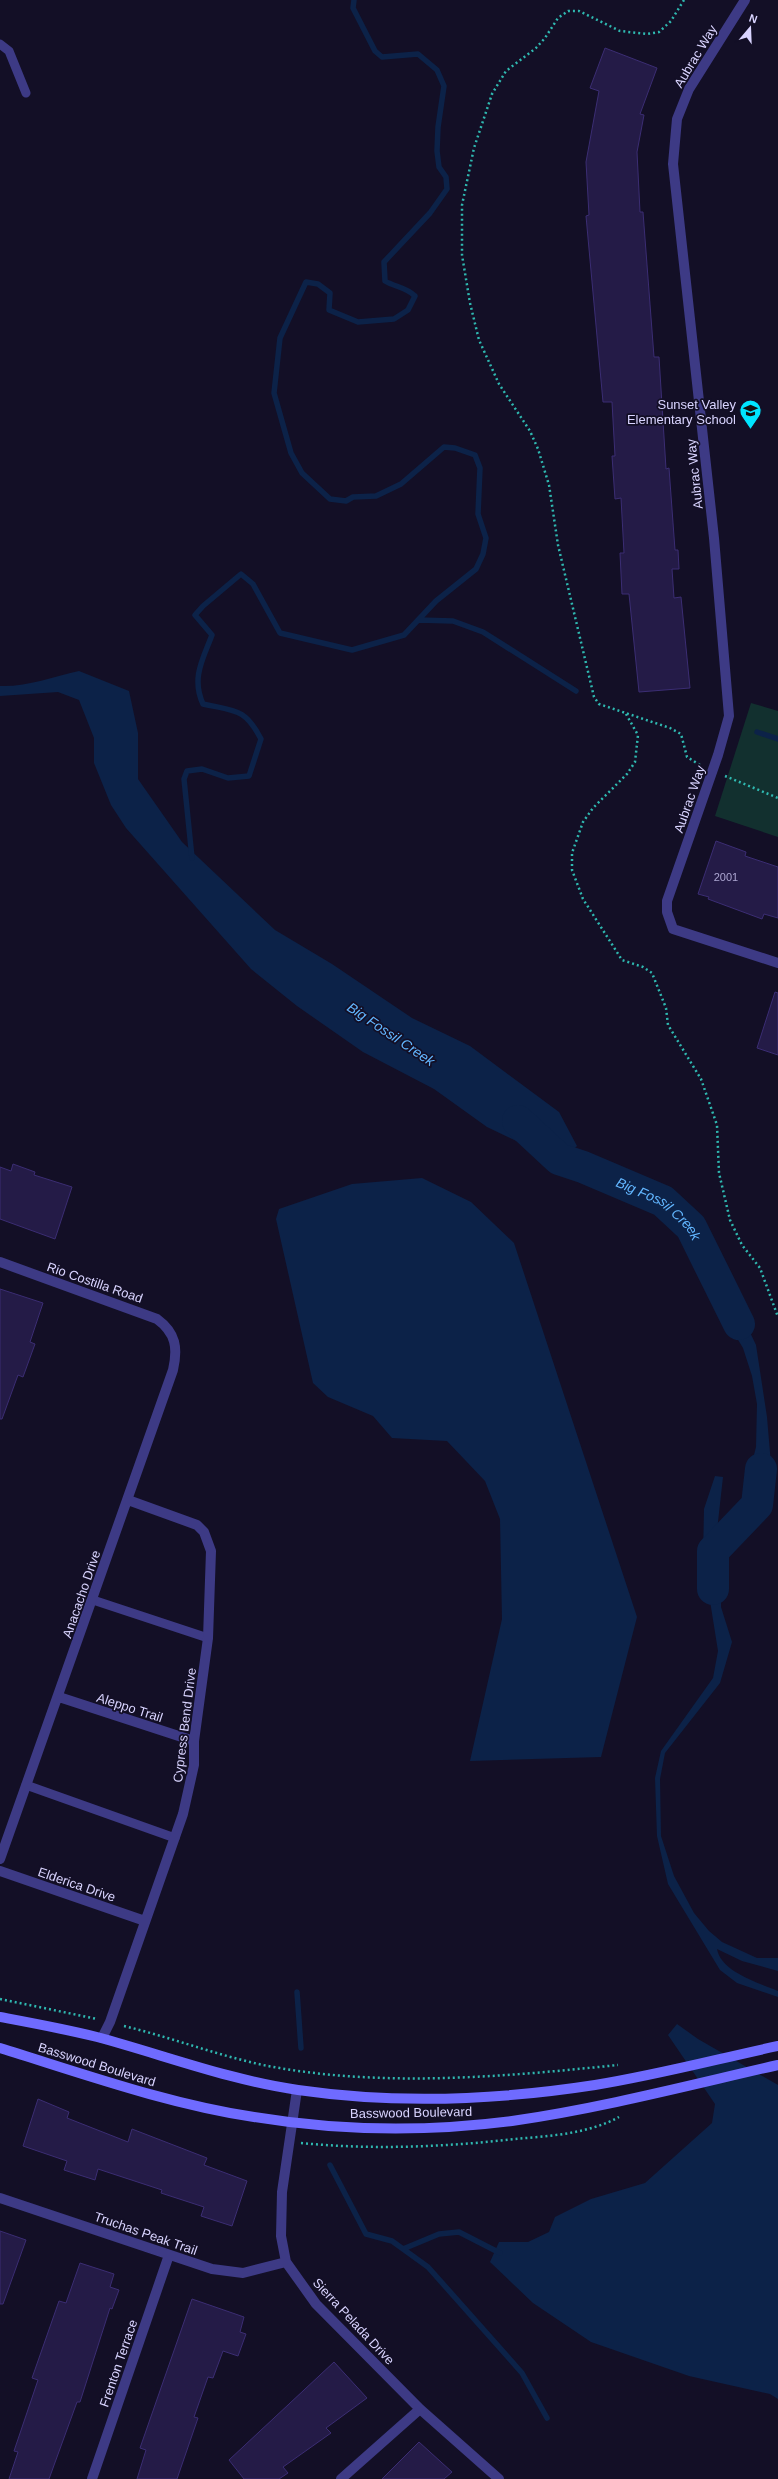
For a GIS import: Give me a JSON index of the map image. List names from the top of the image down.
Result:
{
  "streets": {
    "main road": ["Basswood Boulevard"],
    "street": [
      "Aubrac Way",
      "Rio Costilla Road",
      "Anacacho Drive",
      "Aleppo Trail",
      "Cypress Bend Drive",
      "Elderica Drive",
      "Truchas Peak Trail",
      "Sierra Pelada Drive",
      "Frenton Terrace"
    ]
  },
  "crossings": [
    ["Rio Costilla Road", "Anacacho Drive"],
    ["Anacacho Drive", "Aleppo Trail"],
    ["Anacacho Drive", "Cypress Bend Drive"],
    ["Aleppo Trail", "Cypress Bend Drive"],
    ["Cypress Bend Drive", "Elderica Drive"],
    ["Cypress Bend Drive", "Basswood Boulevard"],
    ["Basswood Boulevard", "Sierra Pelada Drive"],
    ["Truchas Peak Trail", "Sierra Pelada Drive"],
    ["Truchas Peak Trail", "Frenton Terrace"]
  ],
  "water": ["Big Fossil Creek"],
  "places": {
    "school or university": ["Sunset Valley Elementary School"]
  },
  "house_numbers": ["2001"],
  "north": "top"
}
